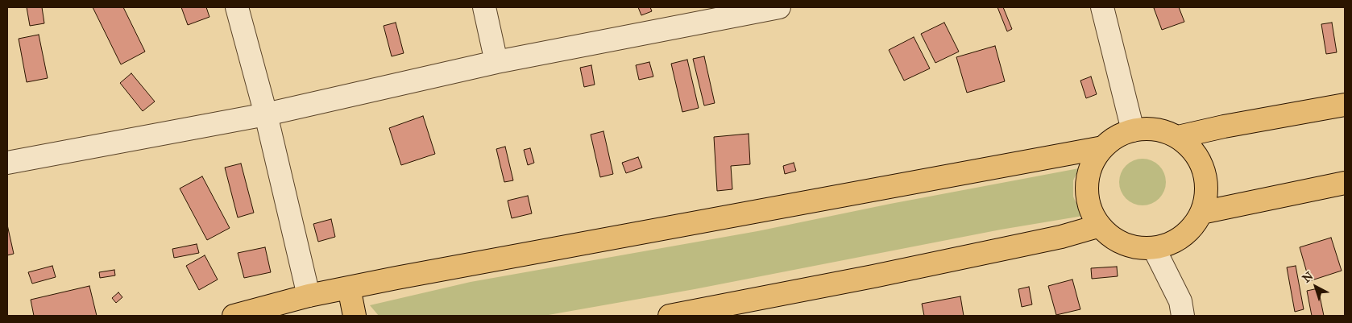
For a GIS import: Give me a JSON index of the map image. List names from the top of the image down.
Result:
{
  "north": "top left"
}
